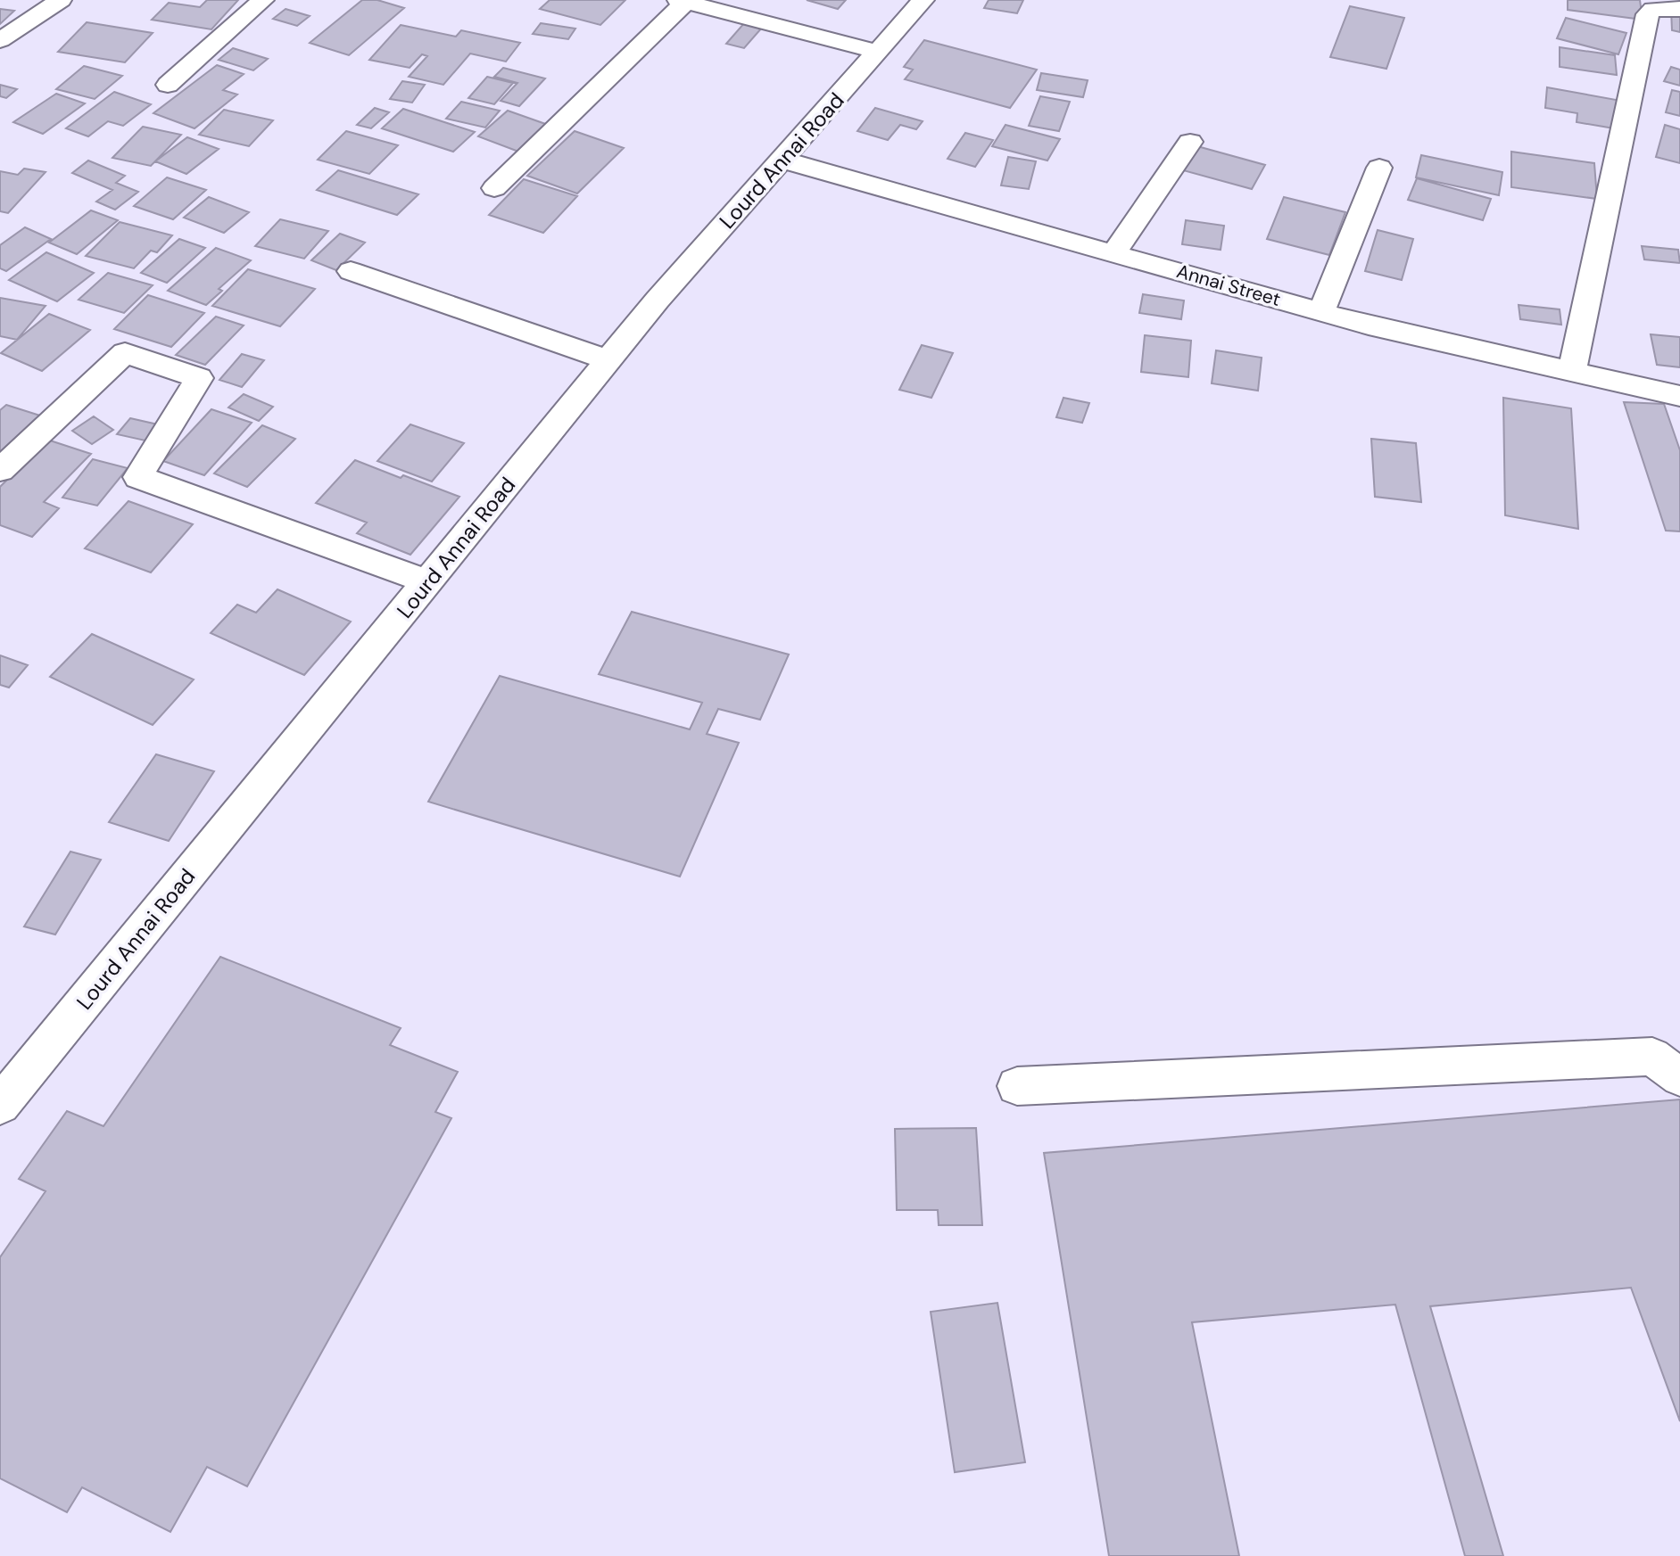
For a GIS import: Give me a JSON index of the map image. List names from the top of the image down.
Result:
{
  "streets": {
    "street": ["Lourd Annai Road", "Annai Street"]
  },
  "crossings": [
    ["Lourd Annai Road", "Annai Street"]
  ]
}
